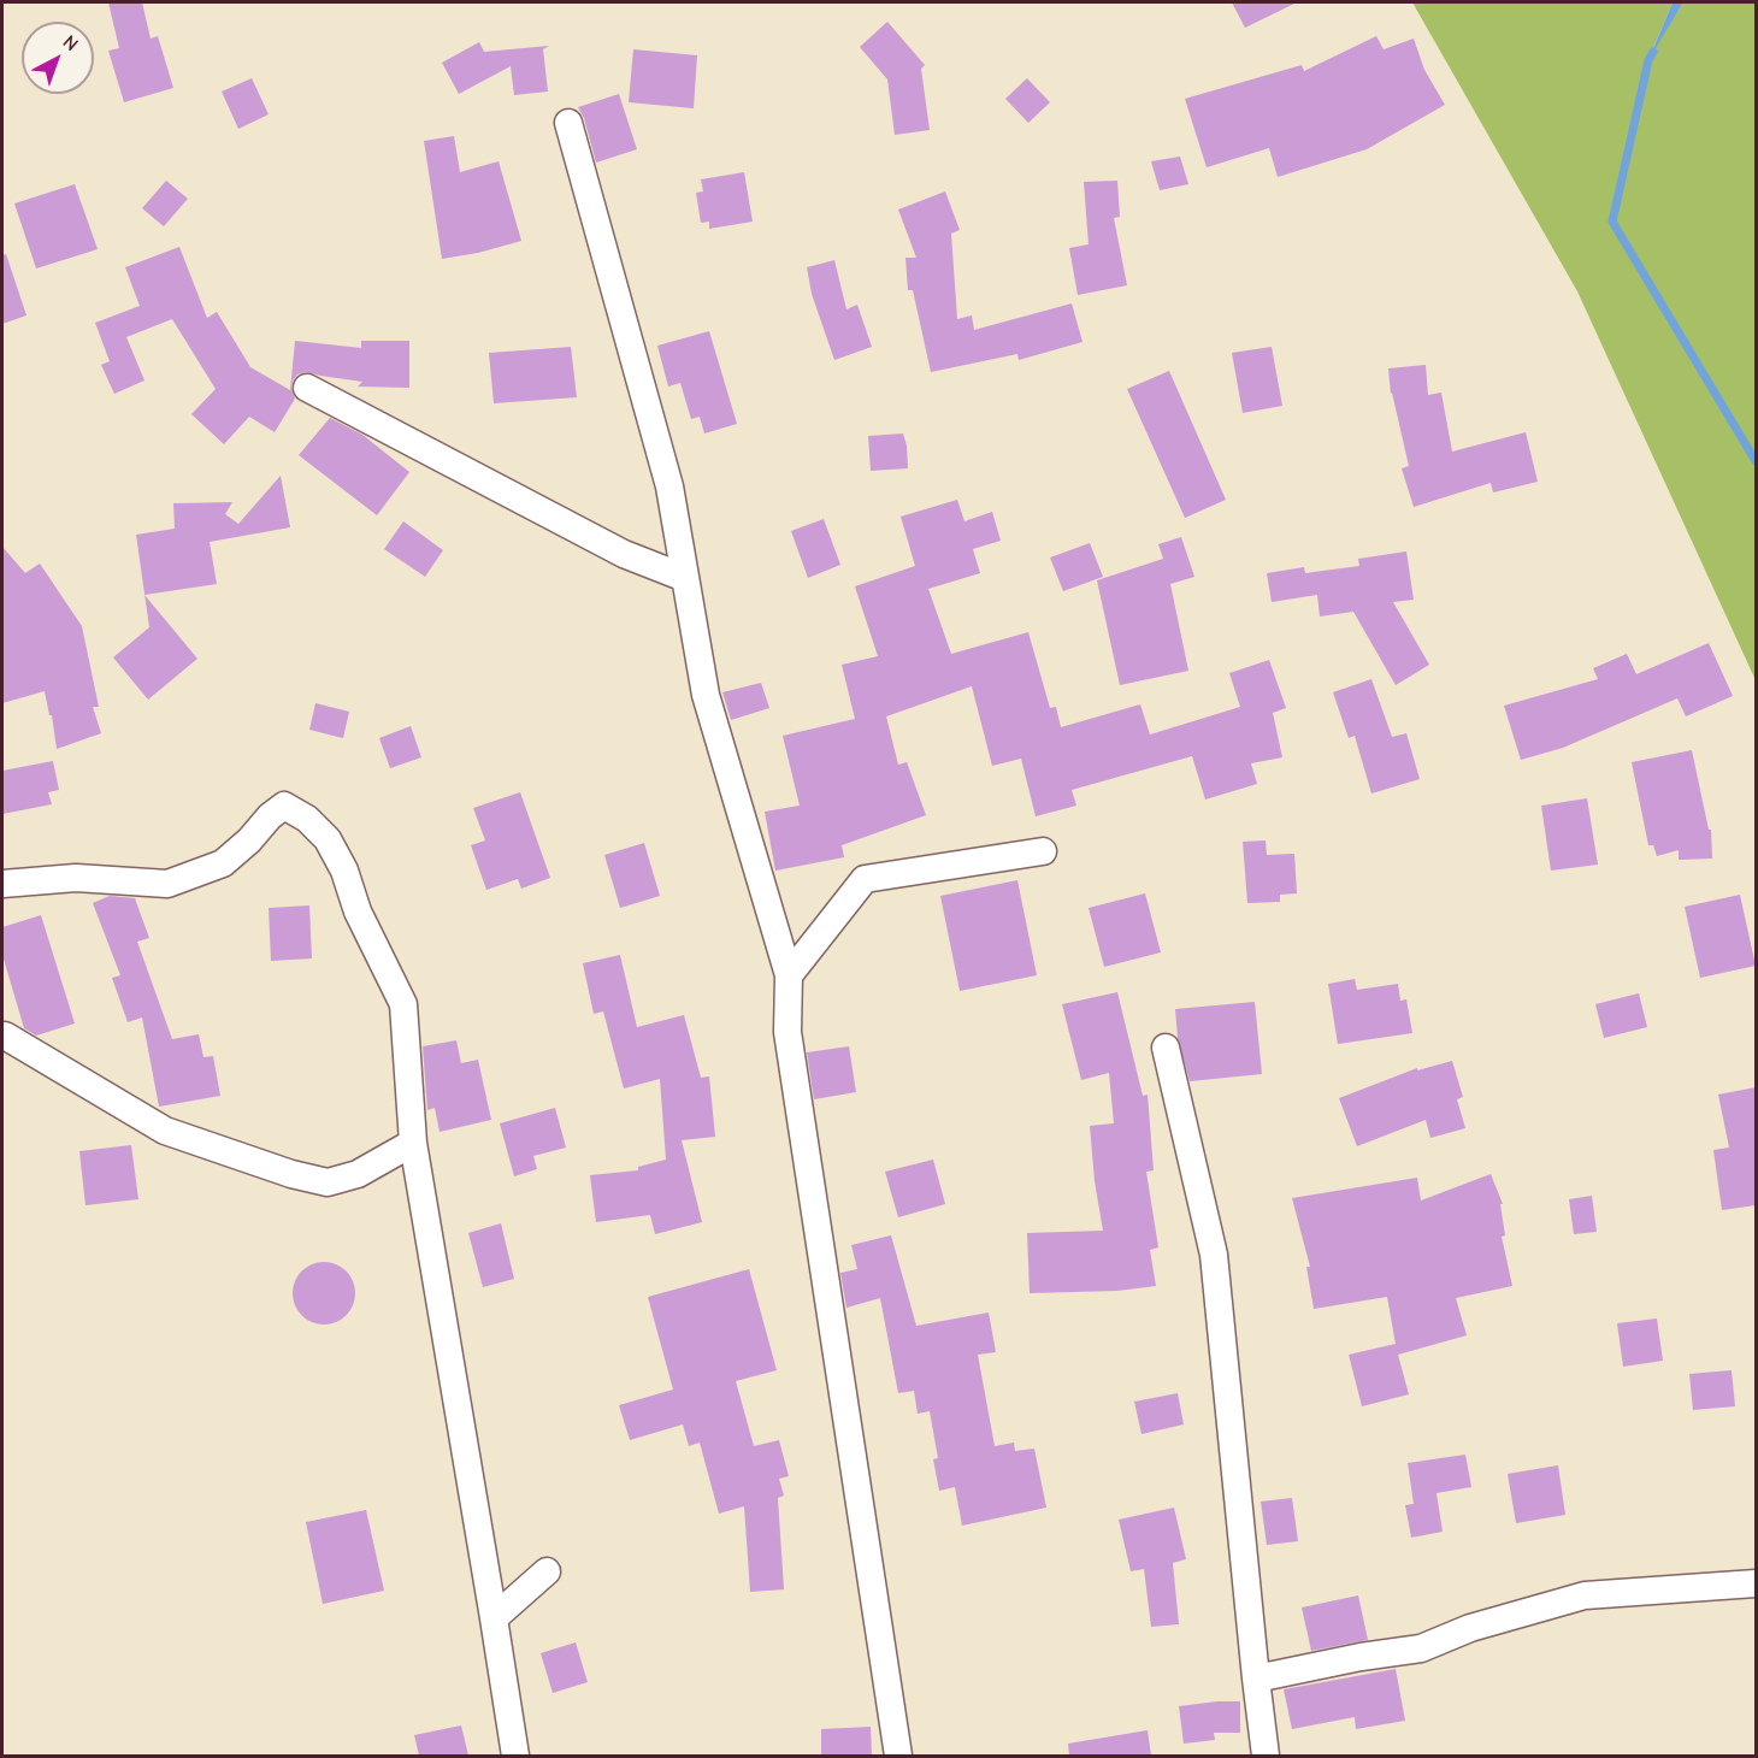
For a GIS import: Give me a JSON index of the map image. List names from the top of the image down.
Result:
{
  "north": "top right"
}
